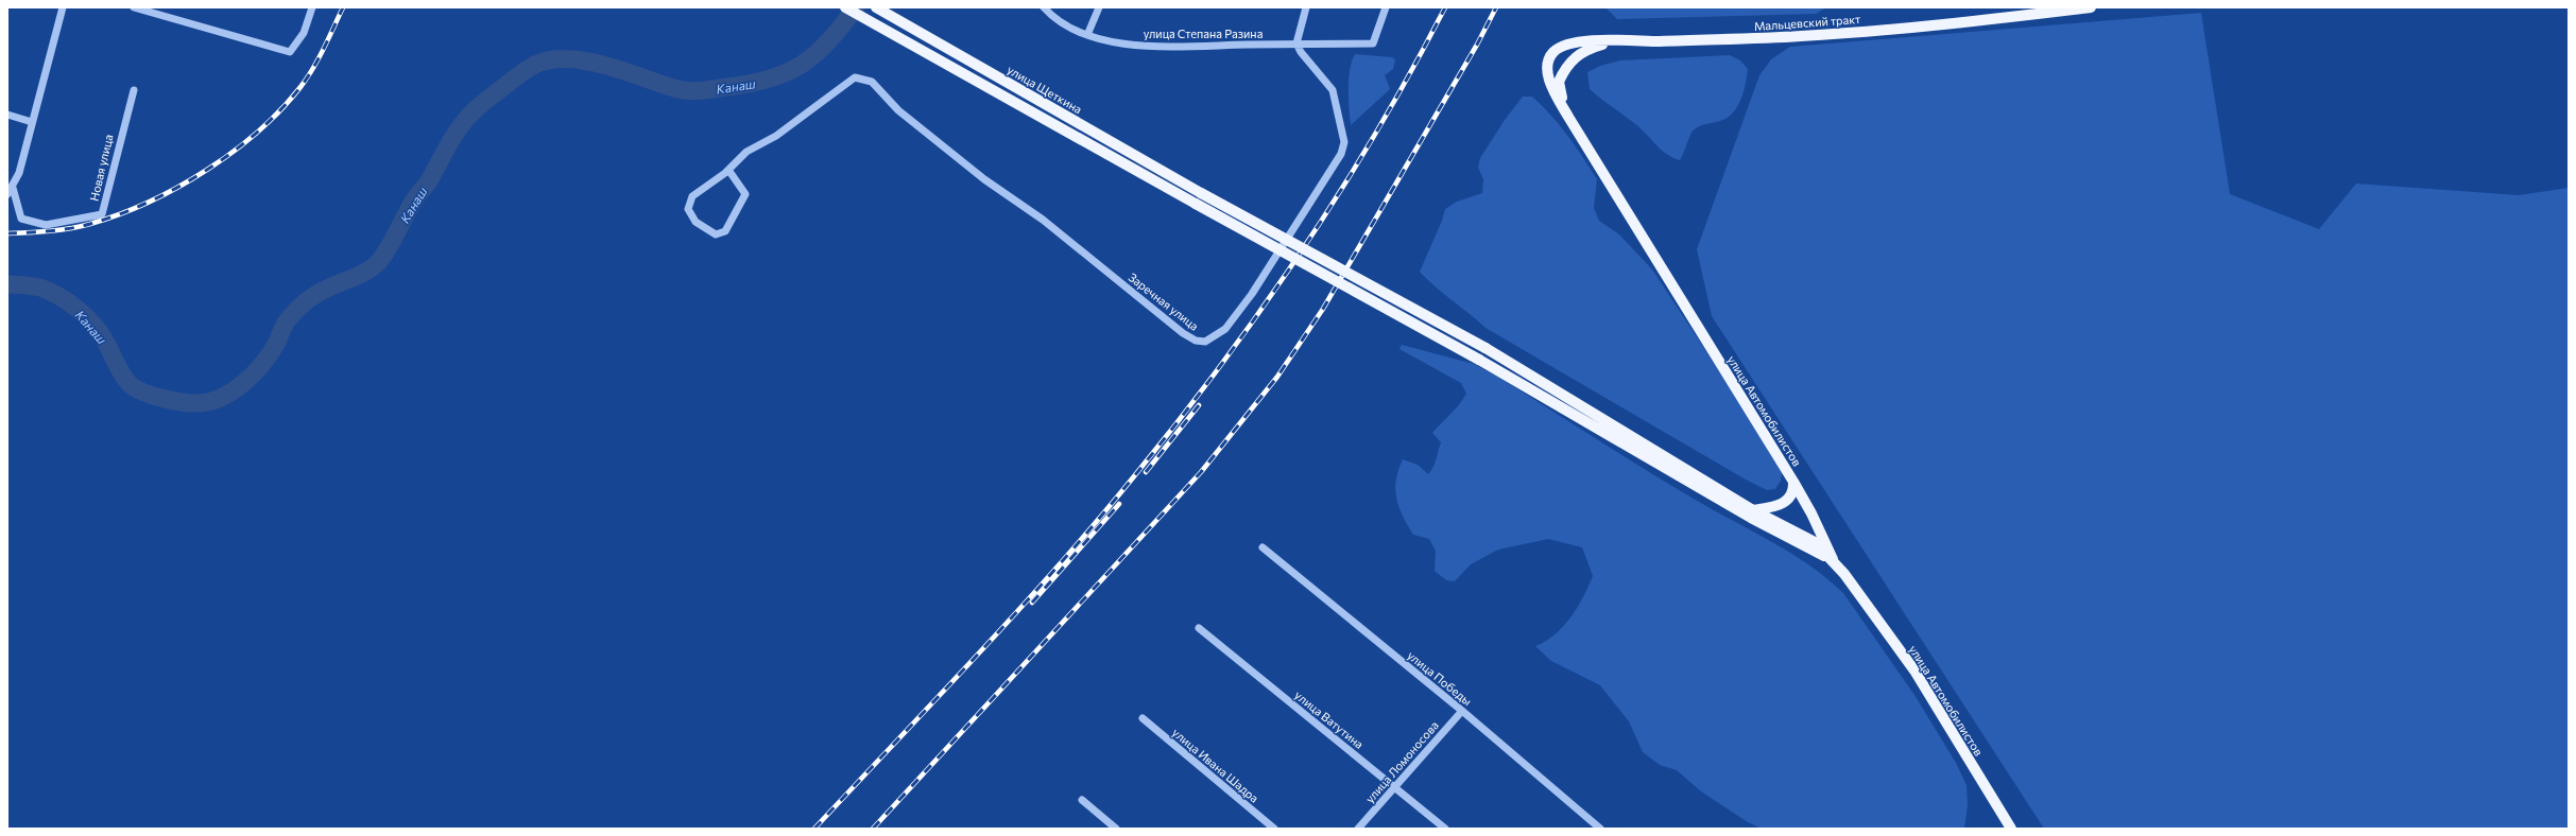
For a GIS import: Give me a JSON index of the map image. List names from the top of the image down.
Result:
{
  "streets": {
    "main road": ["Мальцевский тракт", "улица Щеткина", "улица Автомобилистов"],
    "street": [
      "улица Степана Разина",
      "Новая улица",
      "Заречная улица",
      "улица Победы",
      "улица Ватутина",
      "улица Ломоносова",
      "улица Ивана Шадра"
    ]
  },
  "crossings": [
    ["улица Степана Разина", "Заречная улица"],
    ["улица Щеткина", "улица Автомобилистов"],
    ["улица Победы", "улица Ломоносова"],
    ["улица Ватутина", "улица Ломоносова"]
  ],
  "water": ["Канаш"]
}
